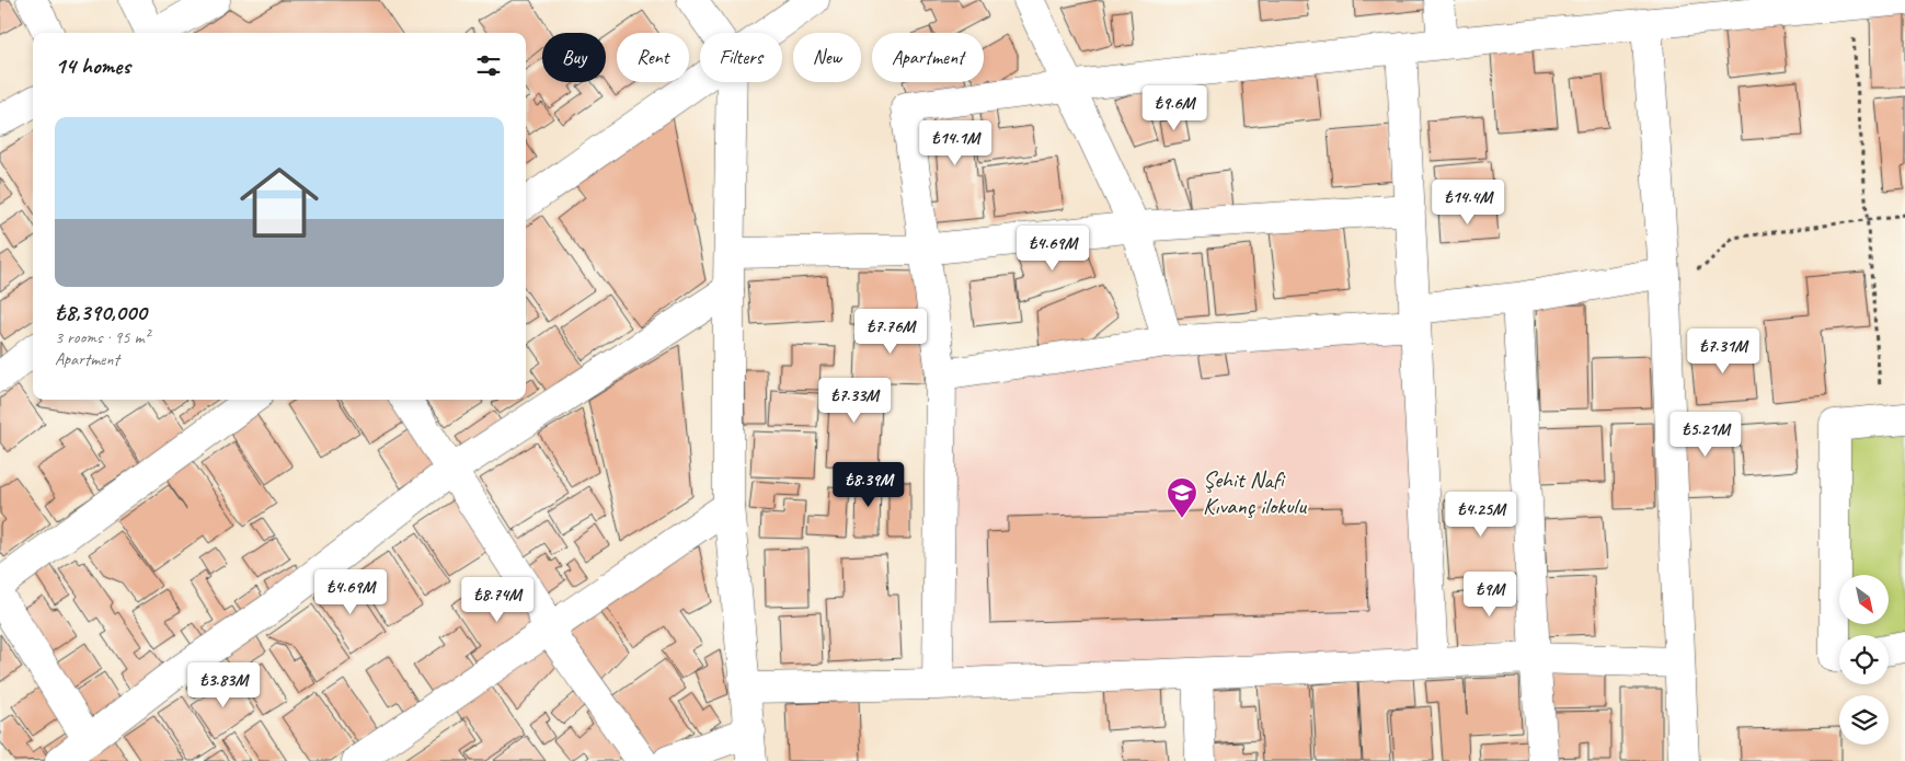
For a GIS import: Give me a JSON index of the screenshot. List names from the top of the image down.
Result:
{
  "places": {
    "school or university": ["Şehit Nafi Kıvanç ilokulu"]
  },
  "north": "bottom right",
  "page": {
    "chip": [
      "Buy",
      "Rent",
      "Filters",
      "New",
      "Apartment"
    ],
    "heading": "14 homes",
    "price": [
      "₺9.6M",
      "₺14.1M",
      "₺14.4M",
      "₺4.69M",
      "₺7.76M",
      "₺7.31M",
      "₺7.33M",
      "₺5.21M",
      "₺8.39M",
      "₺4.25M",
      "₺4.69M",
      "₺9M",
      "₺8.74M",
      "₺3.83M"
    ],
    "list": [
      {
        "name": "₺8,390,000",
        "note": "3 rooms · 95 m² · Apartment"
      }
    ]
  }
}
